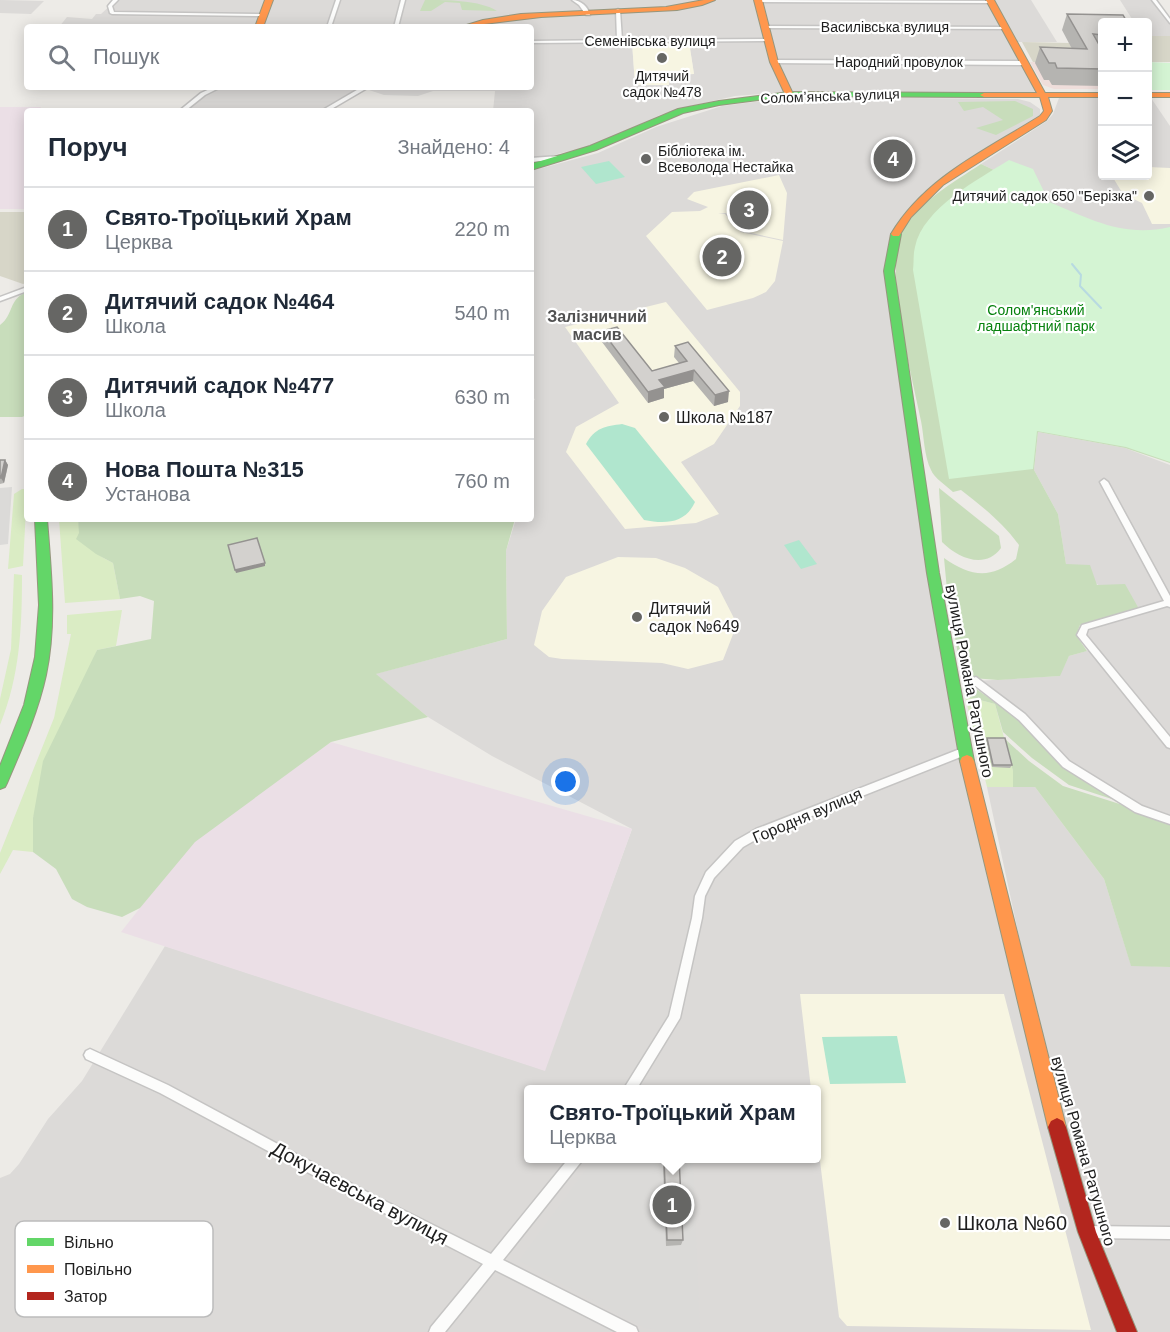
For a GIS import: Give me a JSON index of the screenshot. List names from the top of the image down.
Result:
{
  "streets": {
    "street": [
      "Василівська вулиця",
      "Семенівська вулиця",
      "Народний провулок",
      "Соломʼянська вулиця",
      "вулиця Романа Ратушного",
      "Городня вулиця",
      "Докучаєвська вулиця"
    ]
  },
  "crossings": [
    ["Василівська вулиця", "Семенівська вулиця"],
    ["Соломʼянська вулиця", "вулиця Романа Ратушного"],
    ["вулиця Романа Ратушного", "Городня вулиця"]
  ],
  "districts": ["Залізничний масив"],
  "parks": ["Солом'янський ладшафтний парк"],
  "places": [
    "Дитячий садок №478",
    "Бібліотека ім. Всеволода Нестайка",
    "Дитячий садок 650 \"Берізка\"",
    "Школа №187",
    "Дитячий садок №649",
    "Школа №60"
  ],
  "legend": ["Вільно", "Повільно", "Затор"],
  "page": {
    "map_buttons": ["+", "−"],
    "search": "Пошук",
    "heading": ["Поруч", "Знайдено: 4"],
    "pins": [
      "4",
      "3",
      "2",
      "1"
    ],
    "list": [
      {
        "mark": "1",
        "name": "Свято-Троїцький Храм",
        "note": "Церква",
        "value": "220 m"
      },
      {
        "mark": "2",
        "name": "Дитячий садок №464",
        "note": "Школа",
        "value": "540 m"
      },
      {
        "mark": "3",
        "name": "Дитячий садок №477",
        "note": "Школа",
        "value": "630 m"
      },
      {
        "mark": "4",
        "name": "Нова Пошта №315",
        "note": "Установа",
        "value": "760 m"
      }
    ],
    "popup": ["Свято-Троїцький Храм", "Церква"]
  }
}
